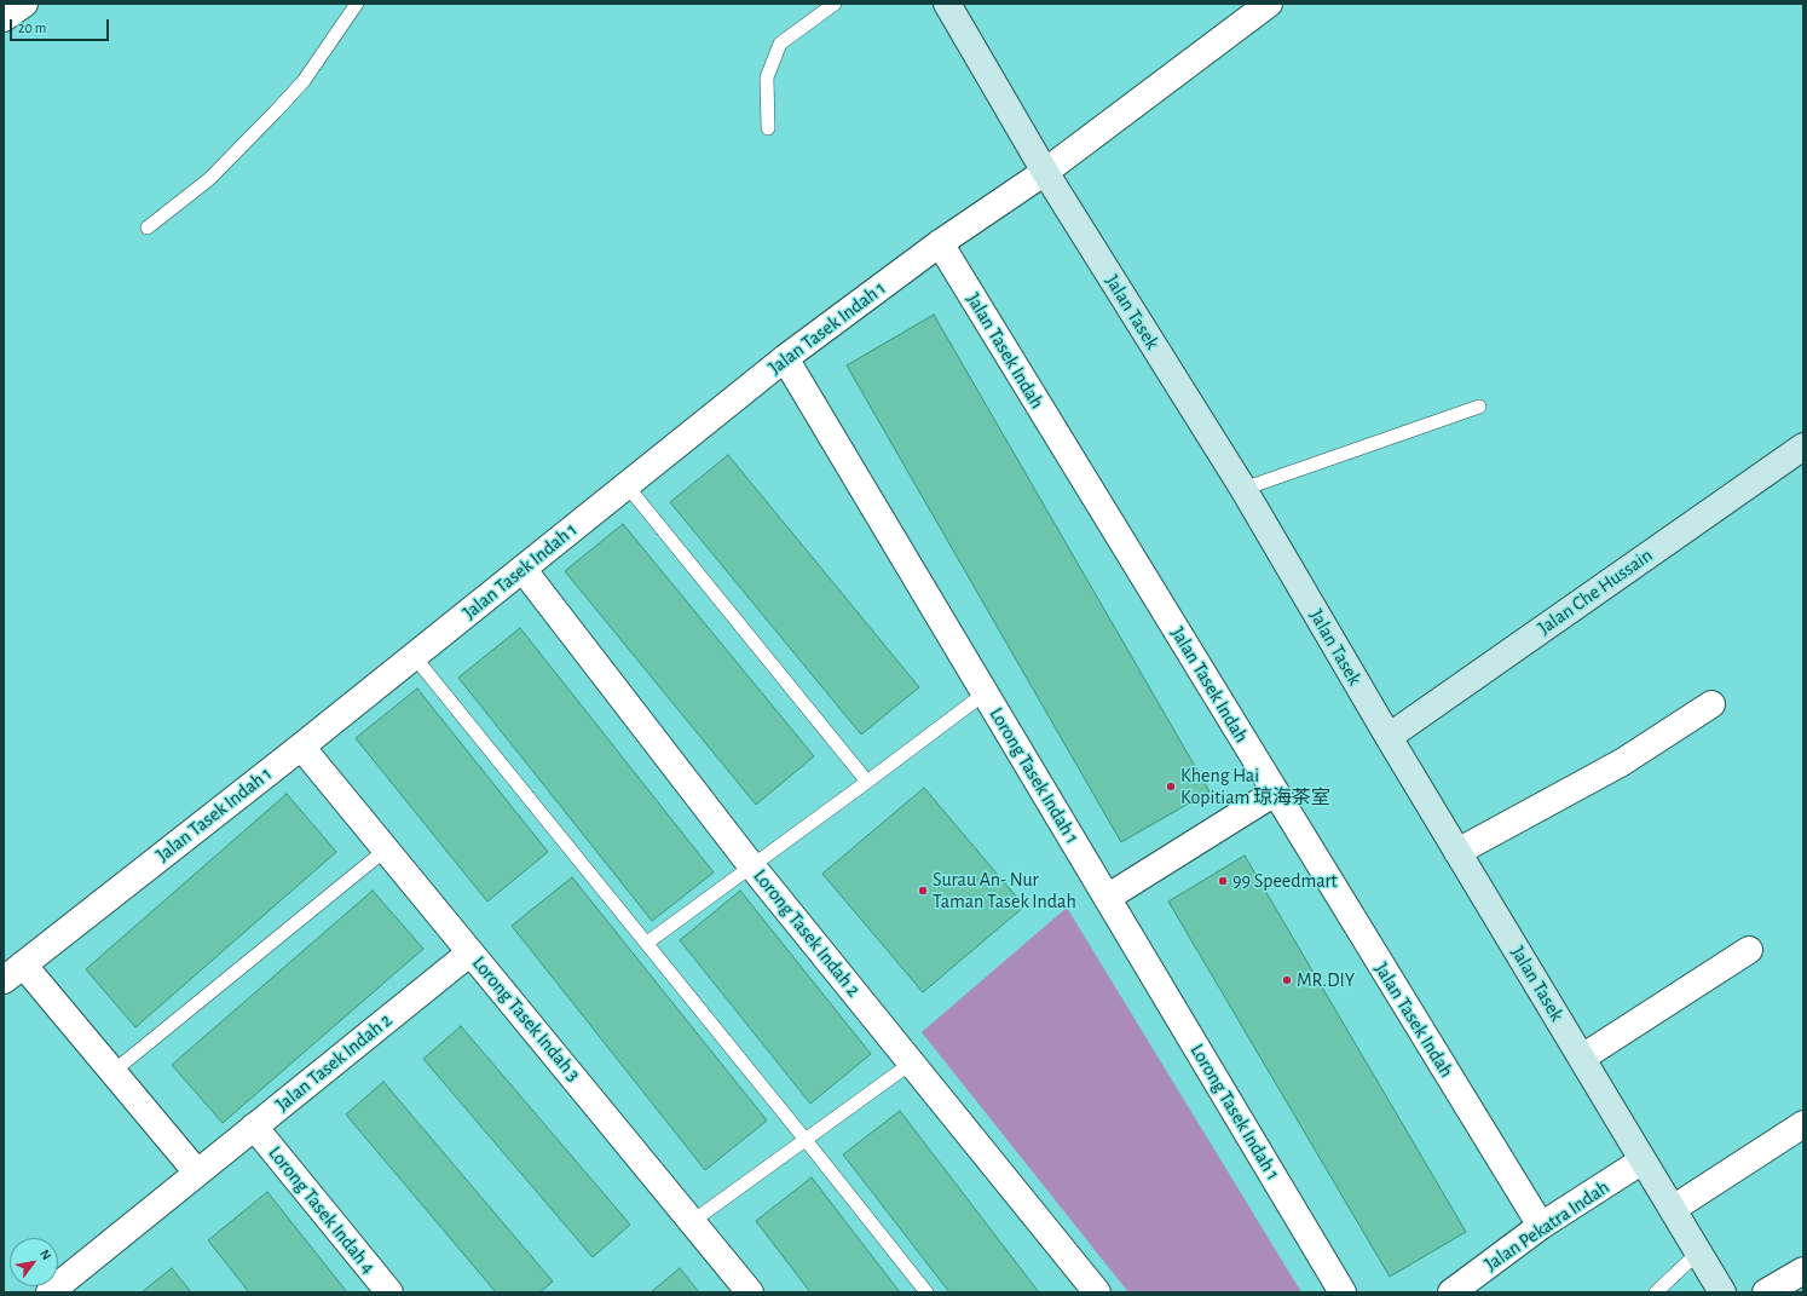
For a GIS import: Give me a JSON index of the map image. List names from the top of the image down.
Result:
{
  "streets": {
    "main road": ["Jalan Tasek", "Jalan Che Hussain"],
    "street": [
      "Jalan Tasek Indah 1",
      "Jalan Tasek Indah",
      "Lorong Tasek Indah 1",
      "Lorong Tasek Indah 2",
      "Lorong Tasek Indah 3",
      "Jalan Tasek Indah 2",
      "Lorong Tasek Indah 4",
      "Jalan Pekatra Indah"
    ]
  },
  "crossings": [
    ["Jalan Tasek", "Jalan Tasek Indah 1"],
    ["Jalan Tasek", "Jalan Che Hussain"],
    ["Jalan Tasek", "Jalan Pekatra Indah"],
    ["Jalan Tasek Indah 1", "Jalan Tasek Indah"],
    ["Jalan Tasek Indah 1", "Lorong Tasek Indah 1"],
    ["Jalan Tasek Indah 1", "Lorong Tasek Indah 2"],
    ["Jalan Tasek Indah 1", "Lorong Tasek Indah 3"],
    ["Jalan Tasek Indah", "Jalan Pekatra Indah"],
    ["Lorong Tasek Indah 3", "Jalan Tasek Indah 2"],
    ["Jalan Tasek Indah 2", "Lorong Tasek Indah 4"]
  ],
  "places": [
    "Kheng Hai Kopitiam 琼海茶室",
    "99 Speedmart",
    "Surau An- Nur Taman Tasek Indah",
    "MR.DIY"
  ],
  "scale_bar": "20 m",
  "north": "top right"
}
